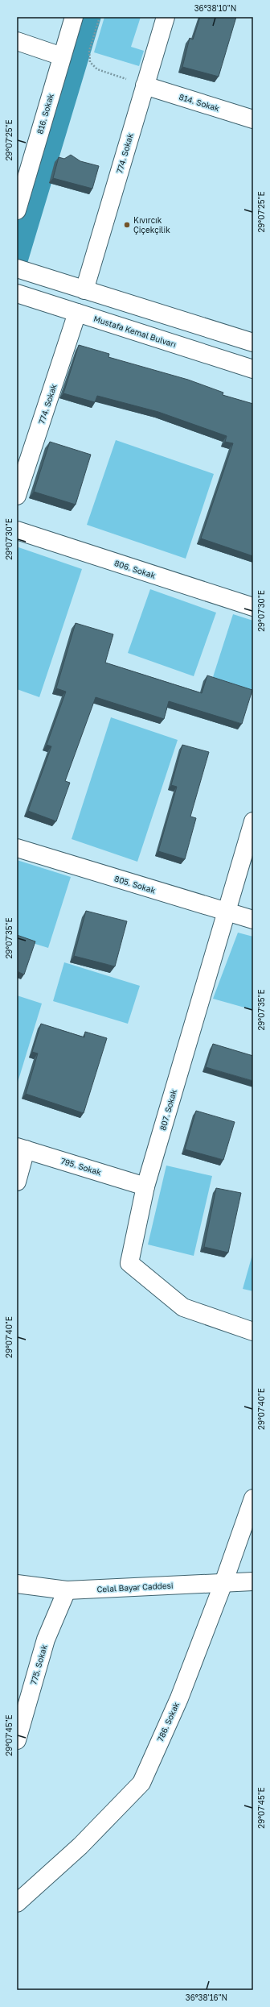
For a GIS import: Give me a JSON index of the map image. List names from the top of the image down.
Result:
{
  "streets": {
    "street": [
      "814. Sokak",
      "816. Sokak",
      "774. Sokak",
      "Mustafa Kemal Bulvarı",
      "806. Sokak",
      "805. Sokak",
      "807. Sokak",
      "795. Sokak",
      "Celal Bayar Caddesi",
      "775. Sokak",
      "786. Sokak"
    ]
  },
  "crossings": [
    ["814. Sokak", "774. Sokak"],
    ["774. Sokak", "Mustafa Kemal Bulvarı"],
    ["805. Sokak", "807. Sokak"],
    ["807. Sokak", "795. Sokak"],
    ["Celal Bayar Caddesi", "775. Sokak"],
    ["Celal Bayar Caddesi", "786. Sokak"]
  ],
  "places": ["Kıvırcık Çiçekçilik"],
  "coordinates": [
    "36°38'10\"N",
    "29°07'25\"E",
    "29°07'30\"E",
    "29°07'35\"E",
    "29°07'40\"E",
    "29°07'45\"E",
    "36°38'16\"N"
  ]
}
